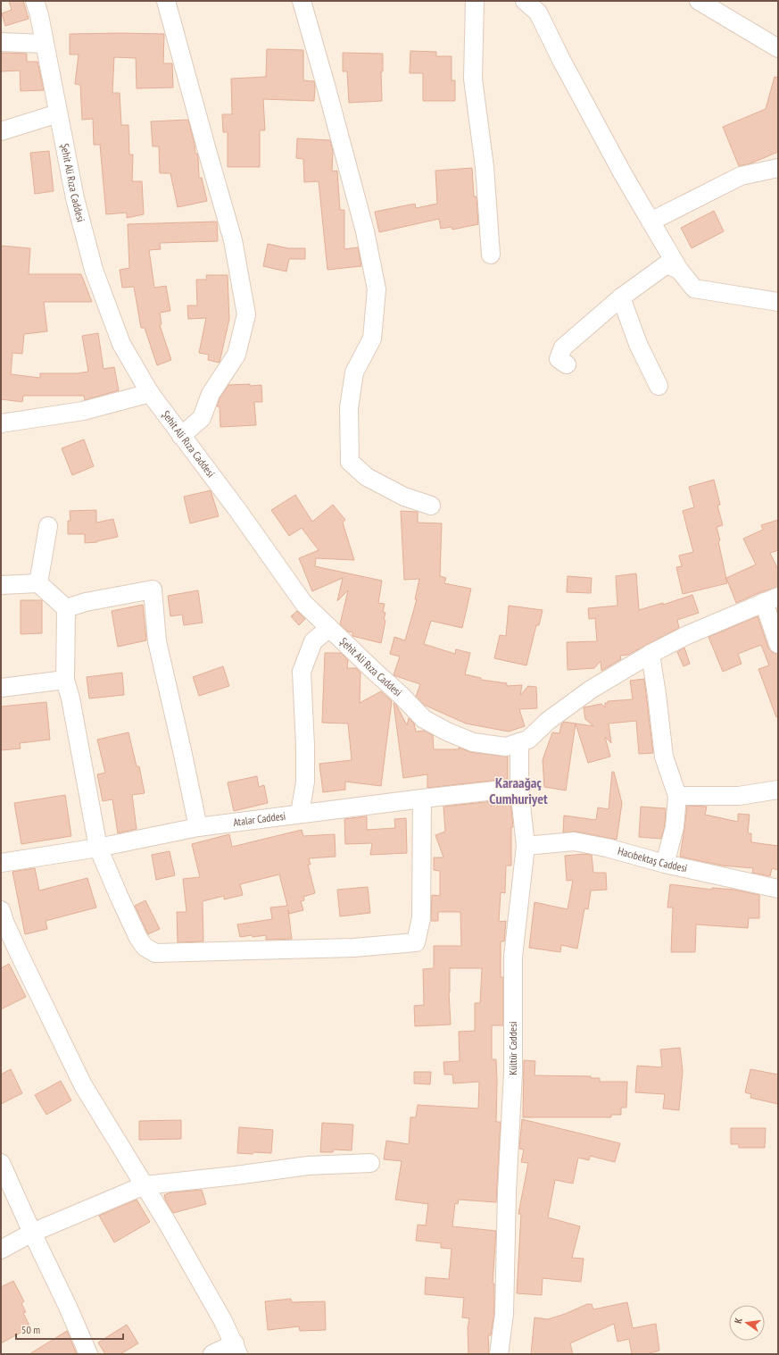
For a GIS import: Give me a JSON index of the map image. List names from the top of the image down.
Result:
{
  "streets": {
    "street": [
      "Şehit Ali Rıza Caddesi",
      "Atalar Caddesi",
      "Hacıbektaş Caddesi",
      "Kültür Caddesi"
    ]
  },
  "crossings": [
    ["Şehit Ali Rıza Caddesi", "Kültür Caddesi"],
    ["Atalar Caddesi", "Kültür Caddesi"],
    ["Hacıbektaş Caddesi", "Kültür Caddesi"]
  ],
  "districts": ["Karaağaç Cumhuriyet"],
  "scale_bar": "50 m",
  "north": "left"
}
